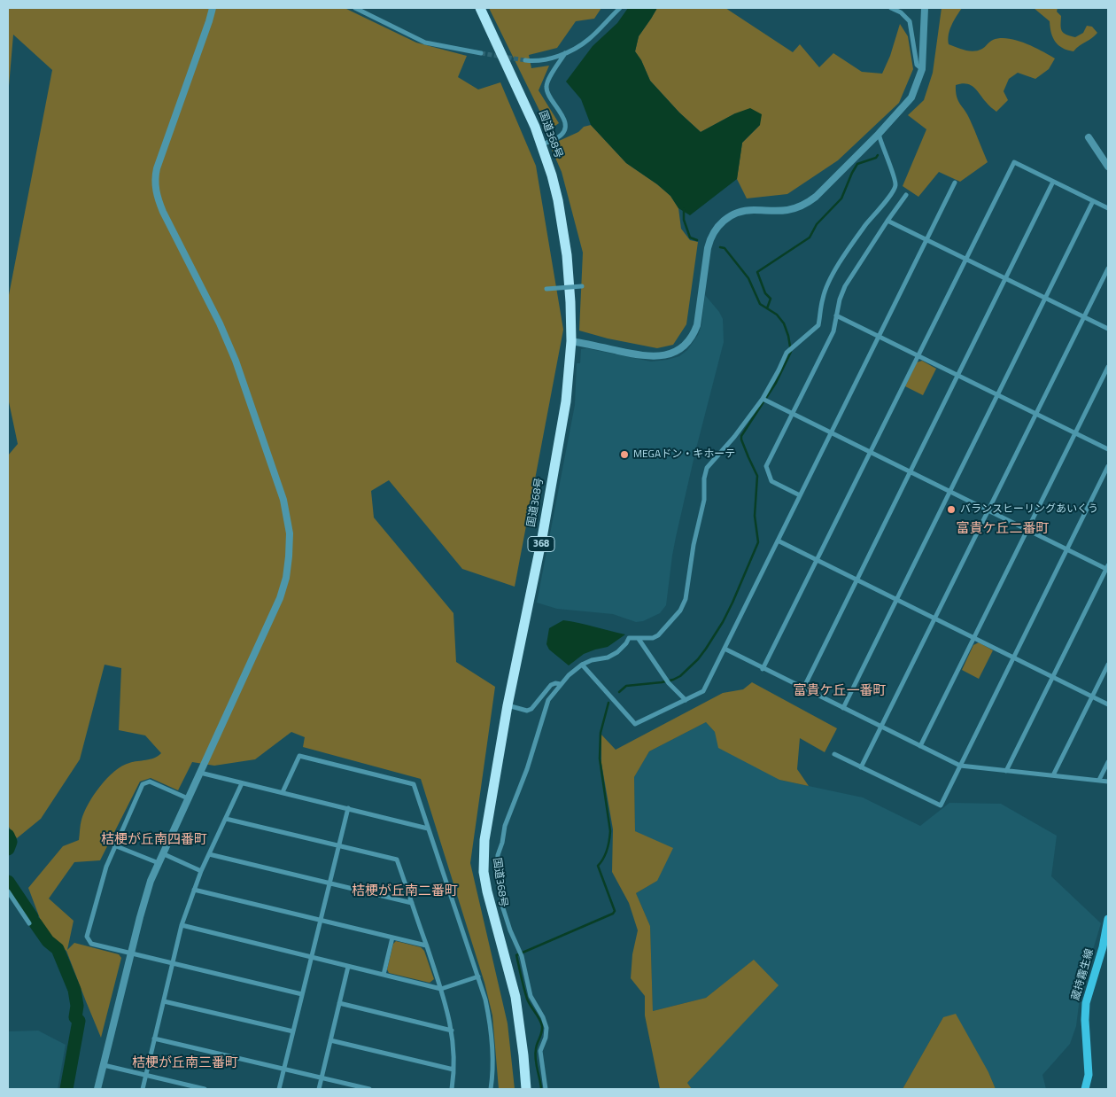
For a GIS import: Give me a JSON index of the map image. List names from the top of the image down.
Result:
{
  "streets": {
    "highway": ["国道368号", "368"],
    "main road": ["蔵持霧生線"]
  },
  "districts": [
    "富貴ケ丘二番町",
    "富貴ケ丘一番町",
    "桔梗が丘南四番町",
    "桔梗が丘南二番町",
    "桔梗が丘南三番町"
  ],
  "places": ["MEGAドン・キホーテ", "バランスヒーリングあいくう"]
}
